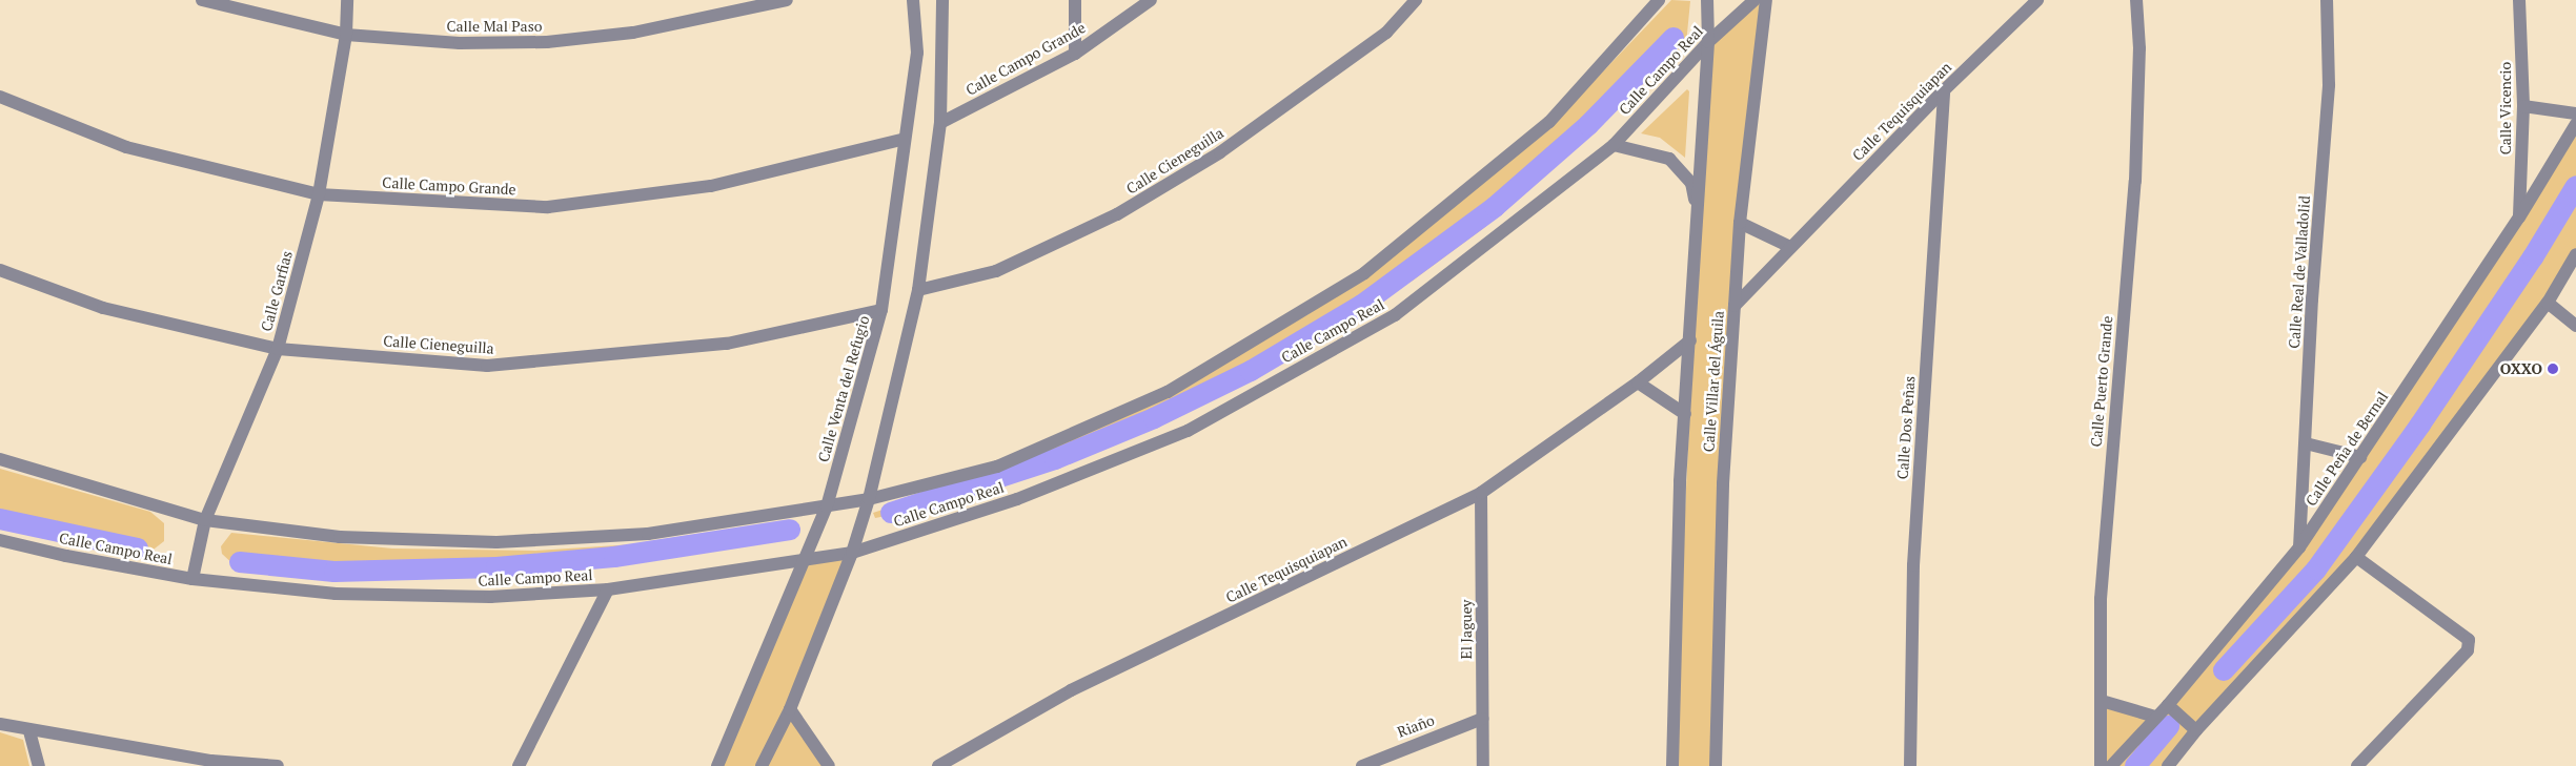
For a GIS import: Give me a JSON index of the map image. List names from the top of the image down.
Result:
{
  "streets": {
    "street": [
      "Calle Mal Paso",
      "Calle Campo Grande",
      "Calle Campo Real",
      "Calle Vicencio",
      "Calle Tequisquiapan",
      "Calle Cieneguilla",
      "Calle Real de Valladolid",
      "Calle Garfias",
      "Calle Villar del Águila",
      "Calle Puerto Grande",
      "Calle Venta del Refugio",
      "Calle Dos Peñas",
      "Calle Peña de Bernal",
      "El Jaguey",
      "Riaño"
    ]
  },
  "crossings": [
    ["Calle Mal Paso", "Calle Garfias"],
    ["Calle Campo Grande", "Calle Garfias"],
    ["Calle Campo Grande", "Calle Venta del Refugio"],
    ["Calle Campo Real", "Calle Garfias"],
    ["Calle Campo Real", "Calle Villar del Águila"],
    ["Calle Campo Real", "Calle Venta del Refugio"],
    ["Calle Vicencio", "Calle Peña de Bernal"],
    ["Calle Tequisquiapan", "Calle Villar del Águila"],
    ["Calle Tequisquiapan", "Calle Dos Peñas"],
    ["Calle Tequisquiapan", "El Jaguey"],
    ["Calle Cieneguilla", "Calle Garfias"],
    ["Calle Cieneguilla", "Calle Venta del Refugio"],
    ["Calle Real de Valladolid", "Calle Peña de Bernal"],
    ["El Jaguey", "Riaño"]
  ],
  "places": ["OXXO"]
}
